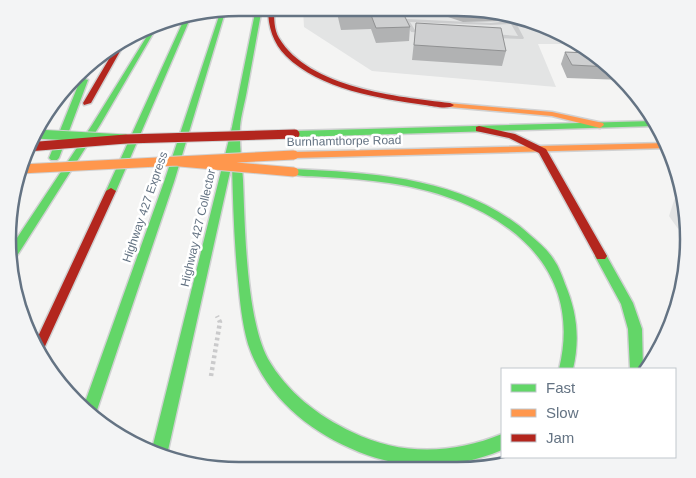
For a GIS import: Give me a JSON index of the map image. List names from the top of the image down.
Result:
{
  "streets": {
    "main road": ["Burnhamthorpe Road", "Highway 427 Express", "Highway 427 Collector"]
  },
  "legend": ["Fast", "Slow", "Jam"]
}
